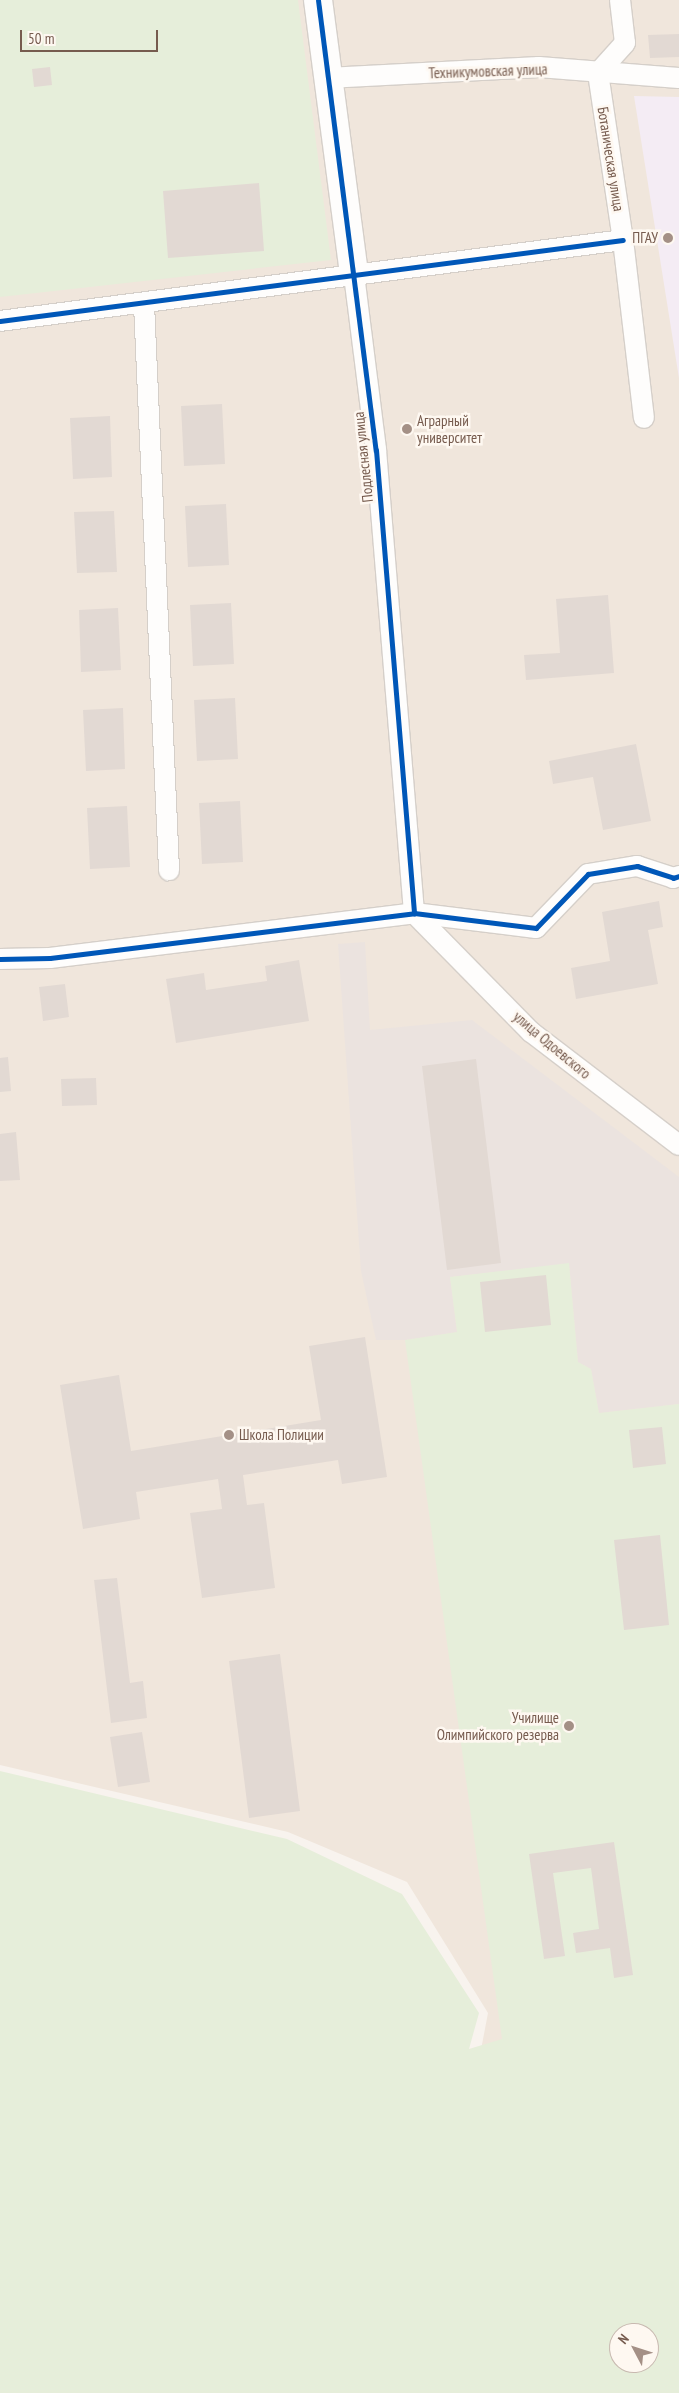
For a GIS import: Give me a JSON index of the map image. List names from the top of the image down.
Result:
{
  "streets": {
    "street": [
      "Техникумовская улица",
      "Ботаническая улица",
      "Подлесная улица",
      "улица Одоевского"
    ]
  },
  "crossings": [
    ["Техникумовская улица", "Ботаническая улица"],
    ["Техникумовская улица", "Подлесная улица"],
    ["Подлесная улица", "улица Одоевского"]
  ],
  "places": [
    "ПГАУ",
    "Аграрный университет",
    "Школа Полиции",
    "Училище Олимпийского резерва"
  ],
  "scale_bar": "50 m",
  "north": "top left"
}
